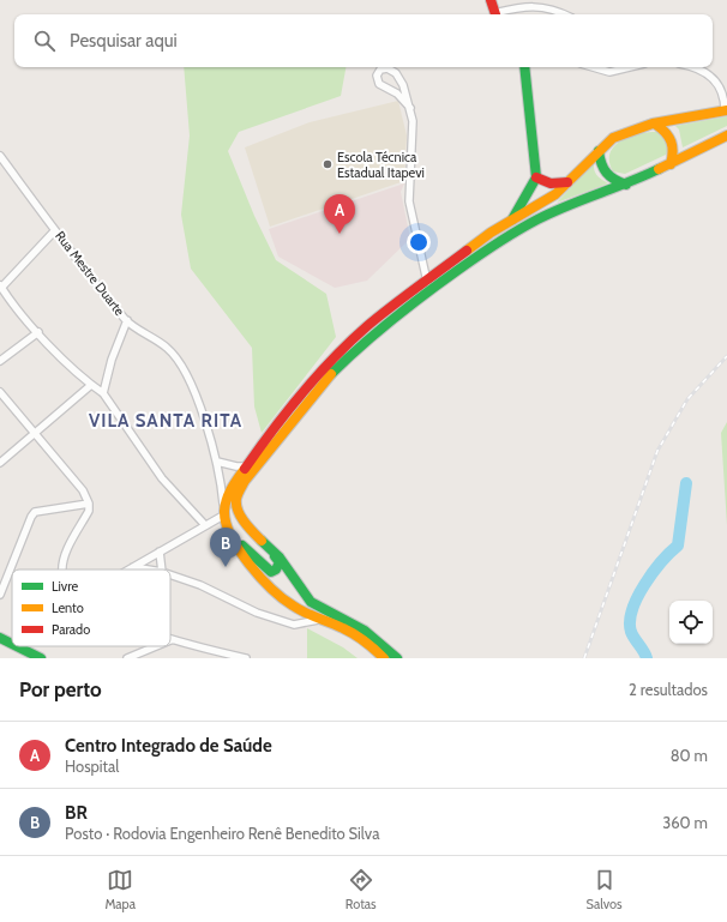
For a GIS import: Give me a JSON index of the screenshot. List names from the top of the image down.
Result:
{
  "streets": {
    "street": ["Rua Mestre Duarte"]
  },
  "districts": ["VILA SANTA RITA"],
  "places": ["Escola Técnica Estadual Itapevi"],
  "legend": ["Livre", "Lento", "Parado"],
  "page": {
    "search": "Pesquisar aqui",
    "pins": ["A", "B"],
    "heading": ["Por perto", "2 resultados"],
    "list": [
      {
        "mark": "A",
        "name": "Centro Integrado de Saúde",
        "note": "Hospital",
        "value": "80 m"
      },
      {
        "mark": "B",
        "name": "BR",
        "note": "Posto · Rodovia Engenheiro Renê Benedito Silva",
        "value": "360 m"
      }
    ],
    "nav": ["Mapa", "Rotas", "Salvos"]
  }
}
